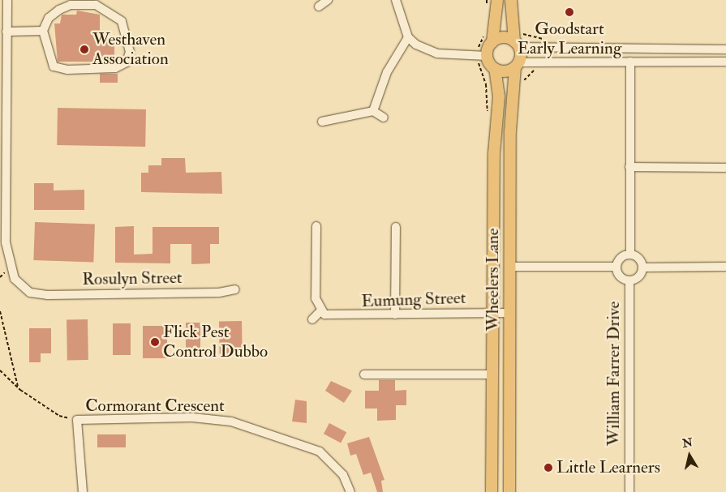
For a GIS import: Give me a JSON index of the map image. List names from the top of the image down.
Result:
{
  "streets": {
    "main road": ["Wheelers Lane"],
    "street": [
      "Rosulyn Street",
      "Eumung Street",
      "William Farrer Drive",
      "Cormorant Crescent"
    ]
  },
  "crossings": [
    ["Wheelers Lane", "Eumung Street"]
  ],
  "places": [
    "Goodstart Early Learning",
    "Westhaven Association",
    "Flick Pest Control Dubbo",
    "Little Learners"
  ],
  "north": "top"
}
